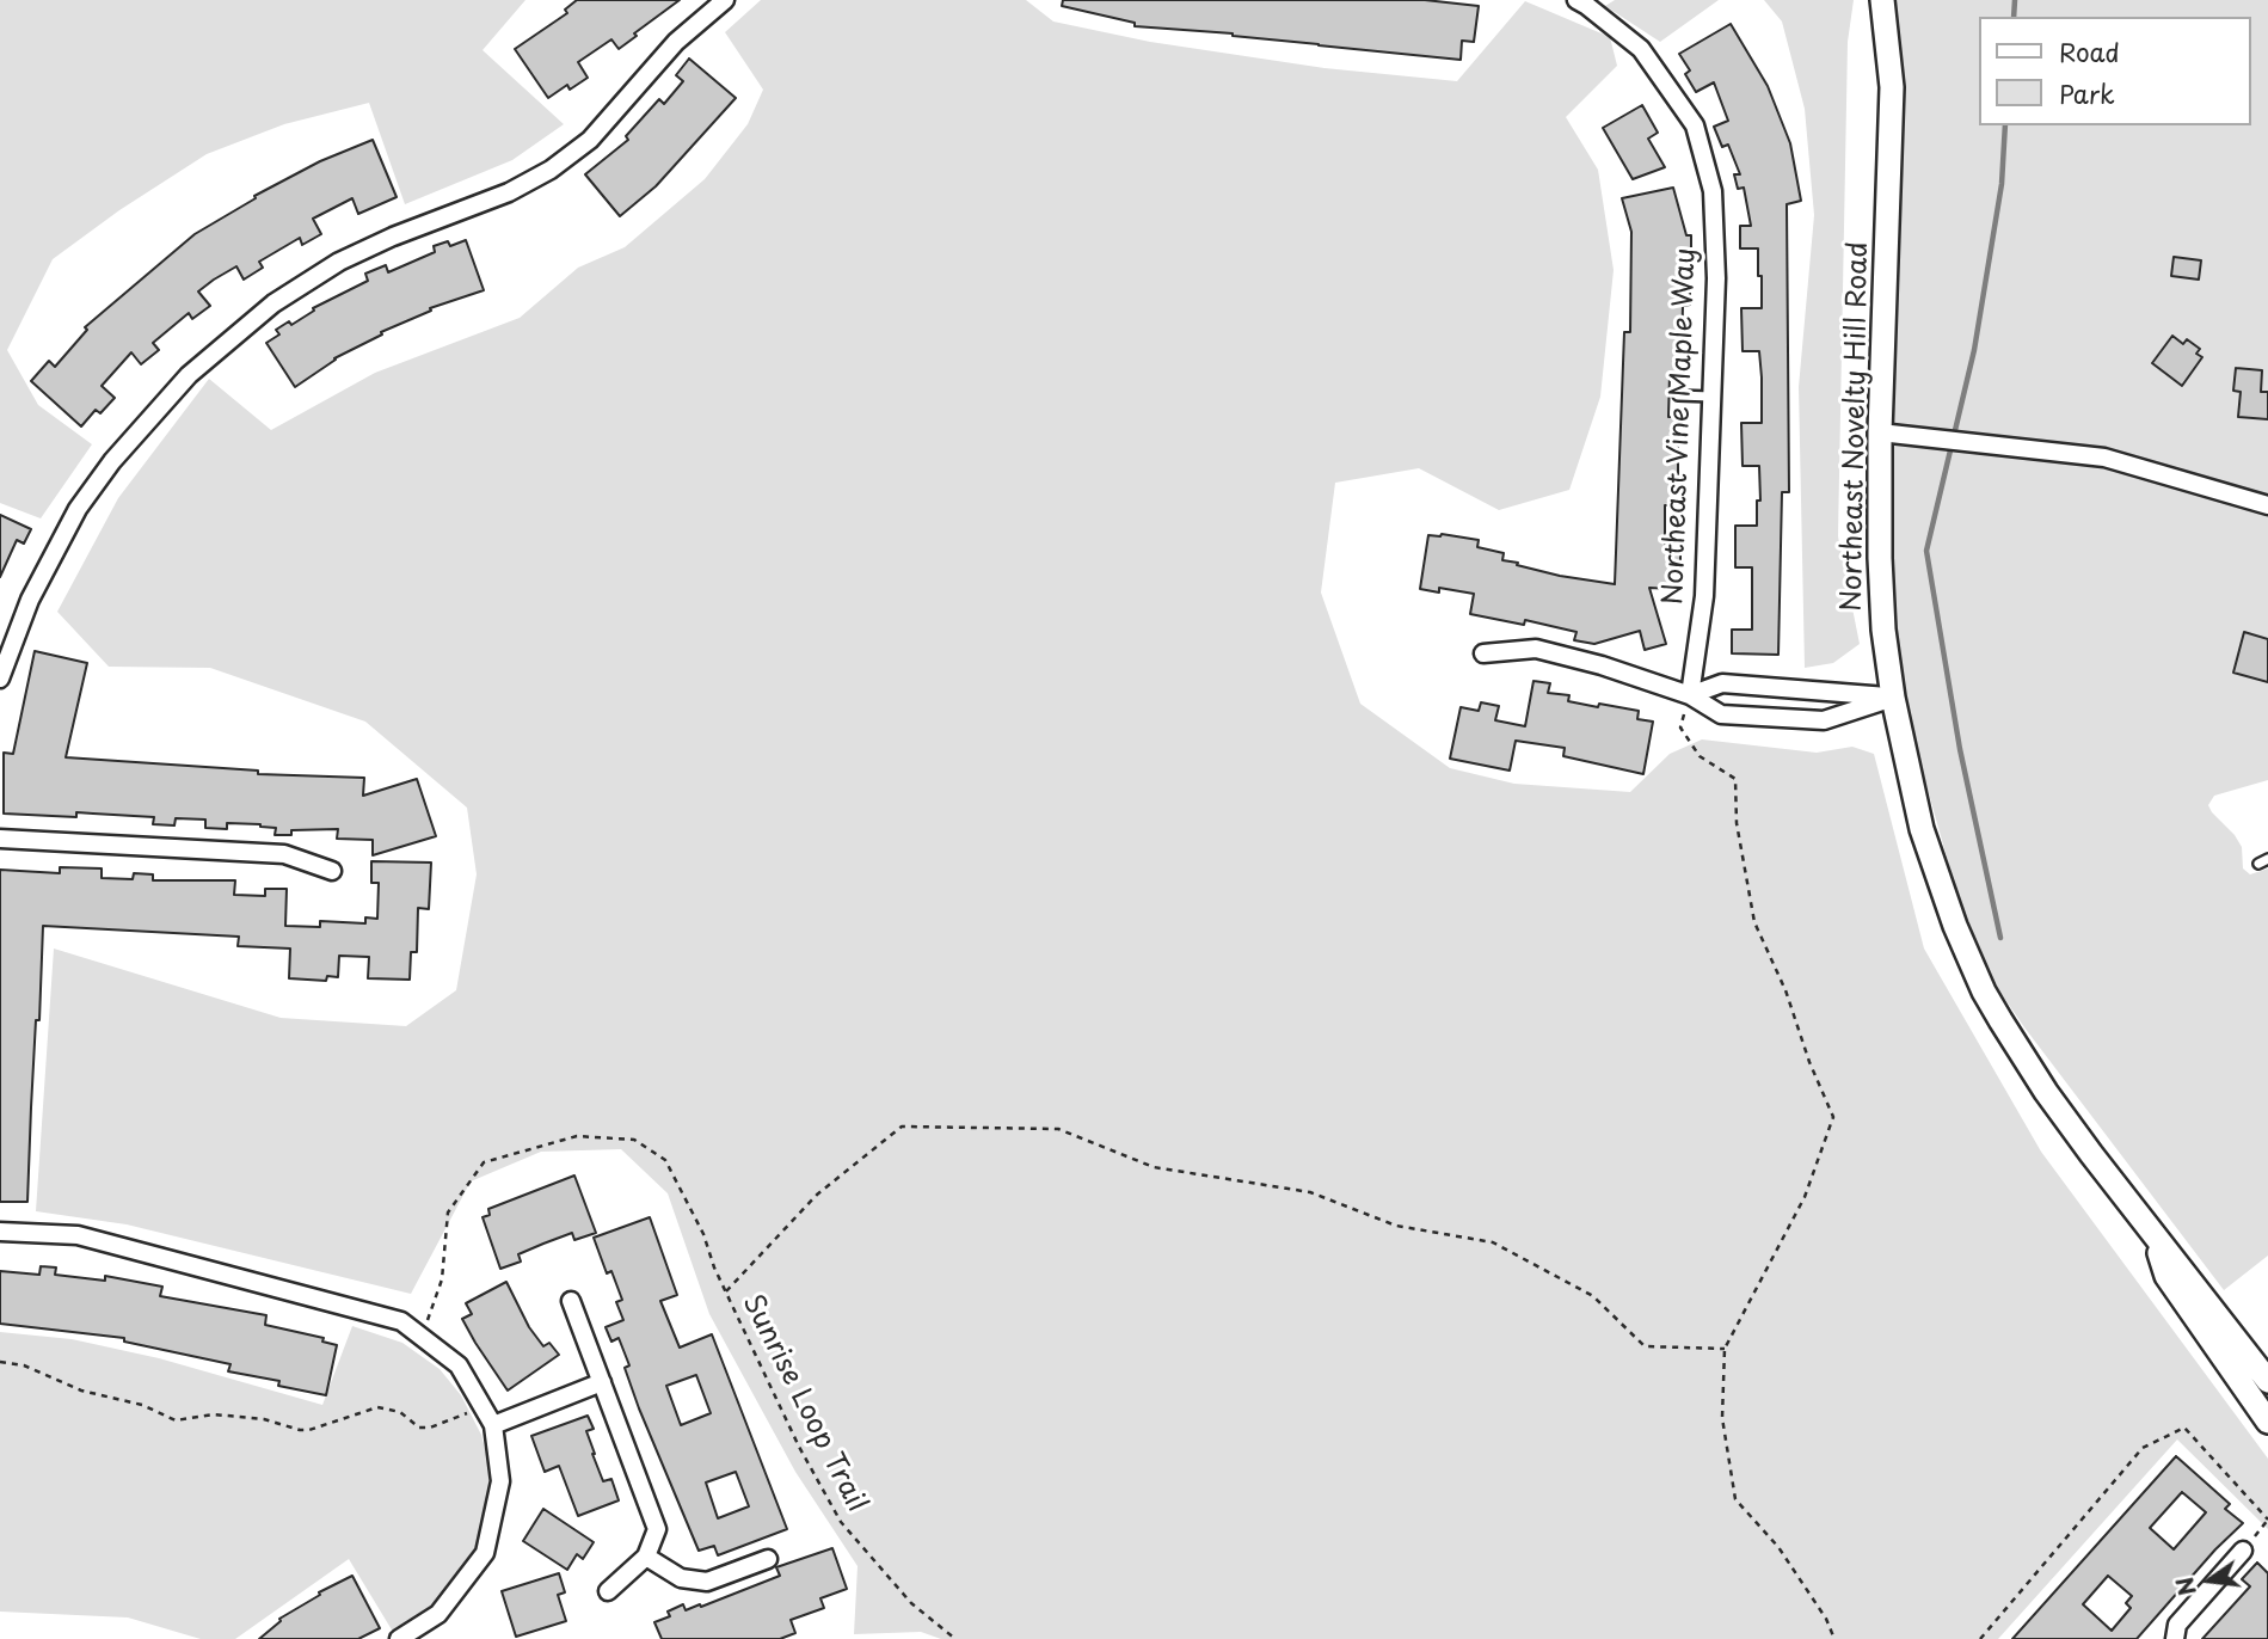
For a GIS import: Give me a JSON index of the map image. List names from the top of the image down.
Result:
{
  "streets": {
    "main road": ["Northeast Novelty Hill Road"],
    "street": ["Northeast Vine Maple Way"],
    "path": ["Sunrise Loop Trail"]
  },
  "legend": ["Road", "Park"],
  "north": "left"
}
